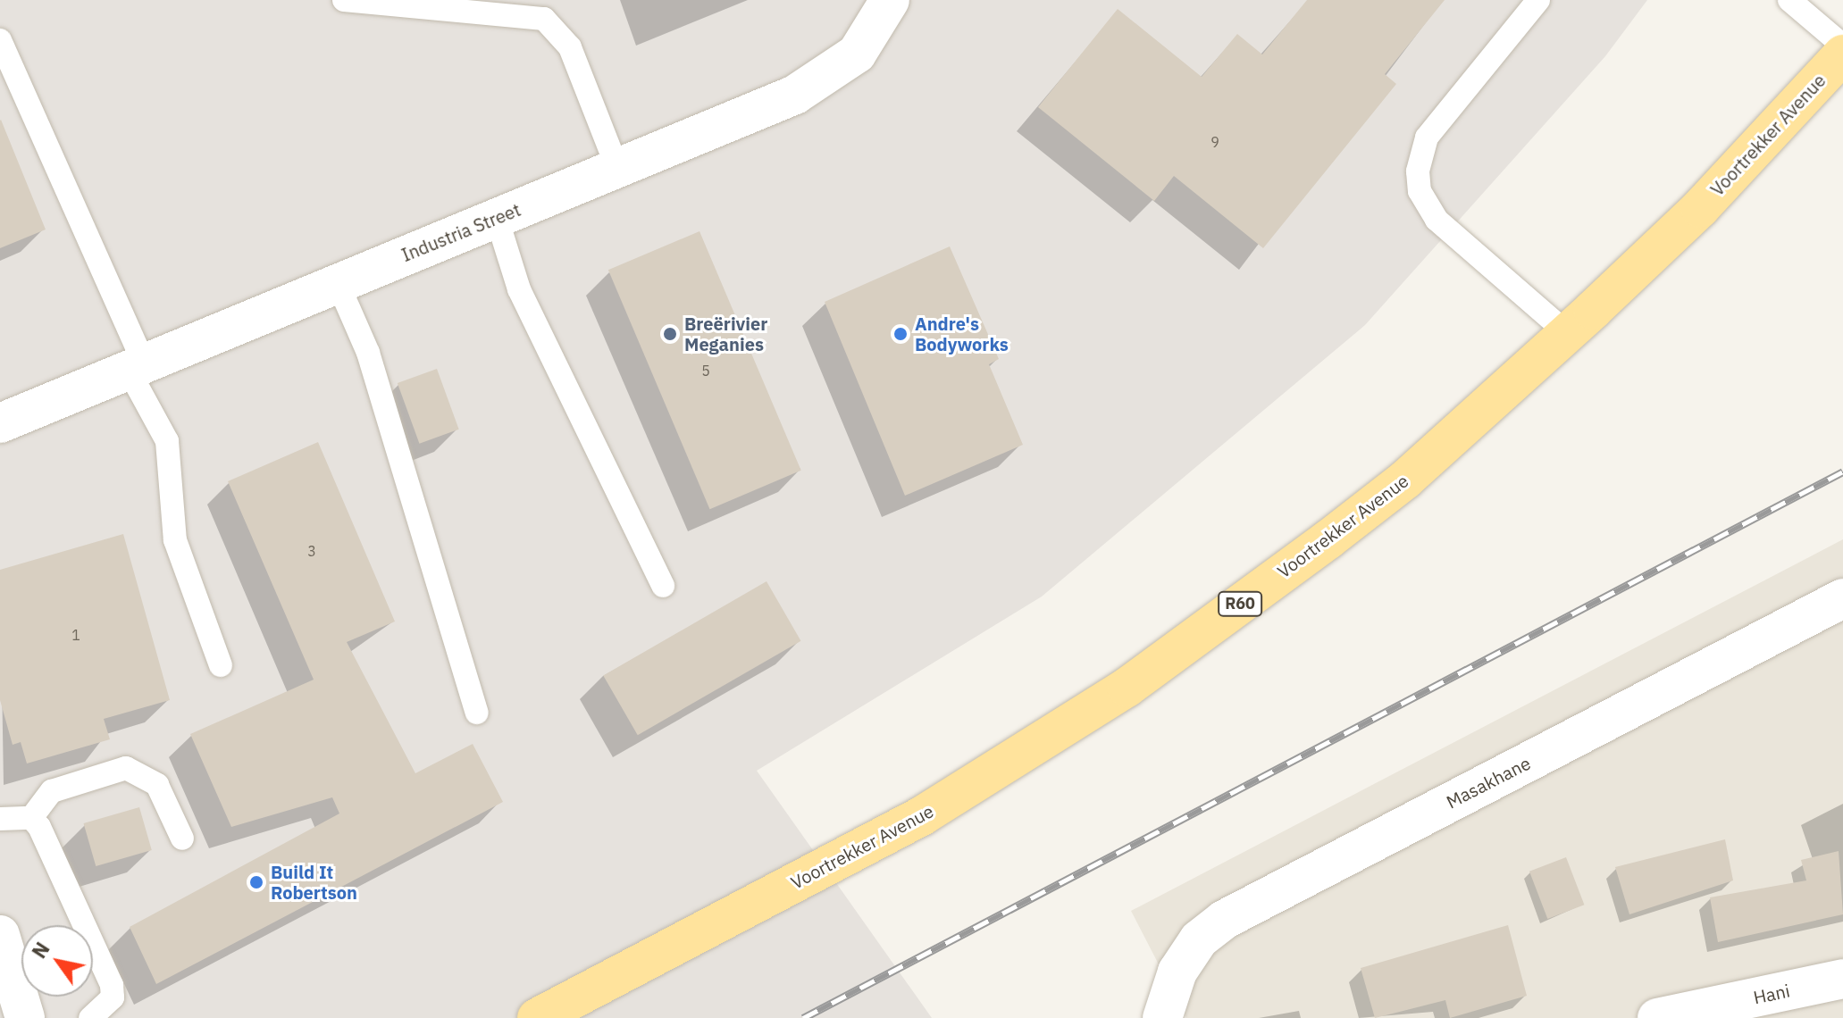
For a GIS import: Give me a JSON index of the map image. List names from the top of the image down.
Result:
{
  "streets": {
    "main road": ["Voortrekker Avenue", "R60"],
    "street": ["Industria Street", "Masakhane", "Hani"]
  },
  "places": ["Breërivier Meganies", "Andre's Bodyworks", "Build It Robertson"],
  "house_numbers": [
    "9",
    "5",
    "3",
    "1"
  ],
  "north": "top left"
}
